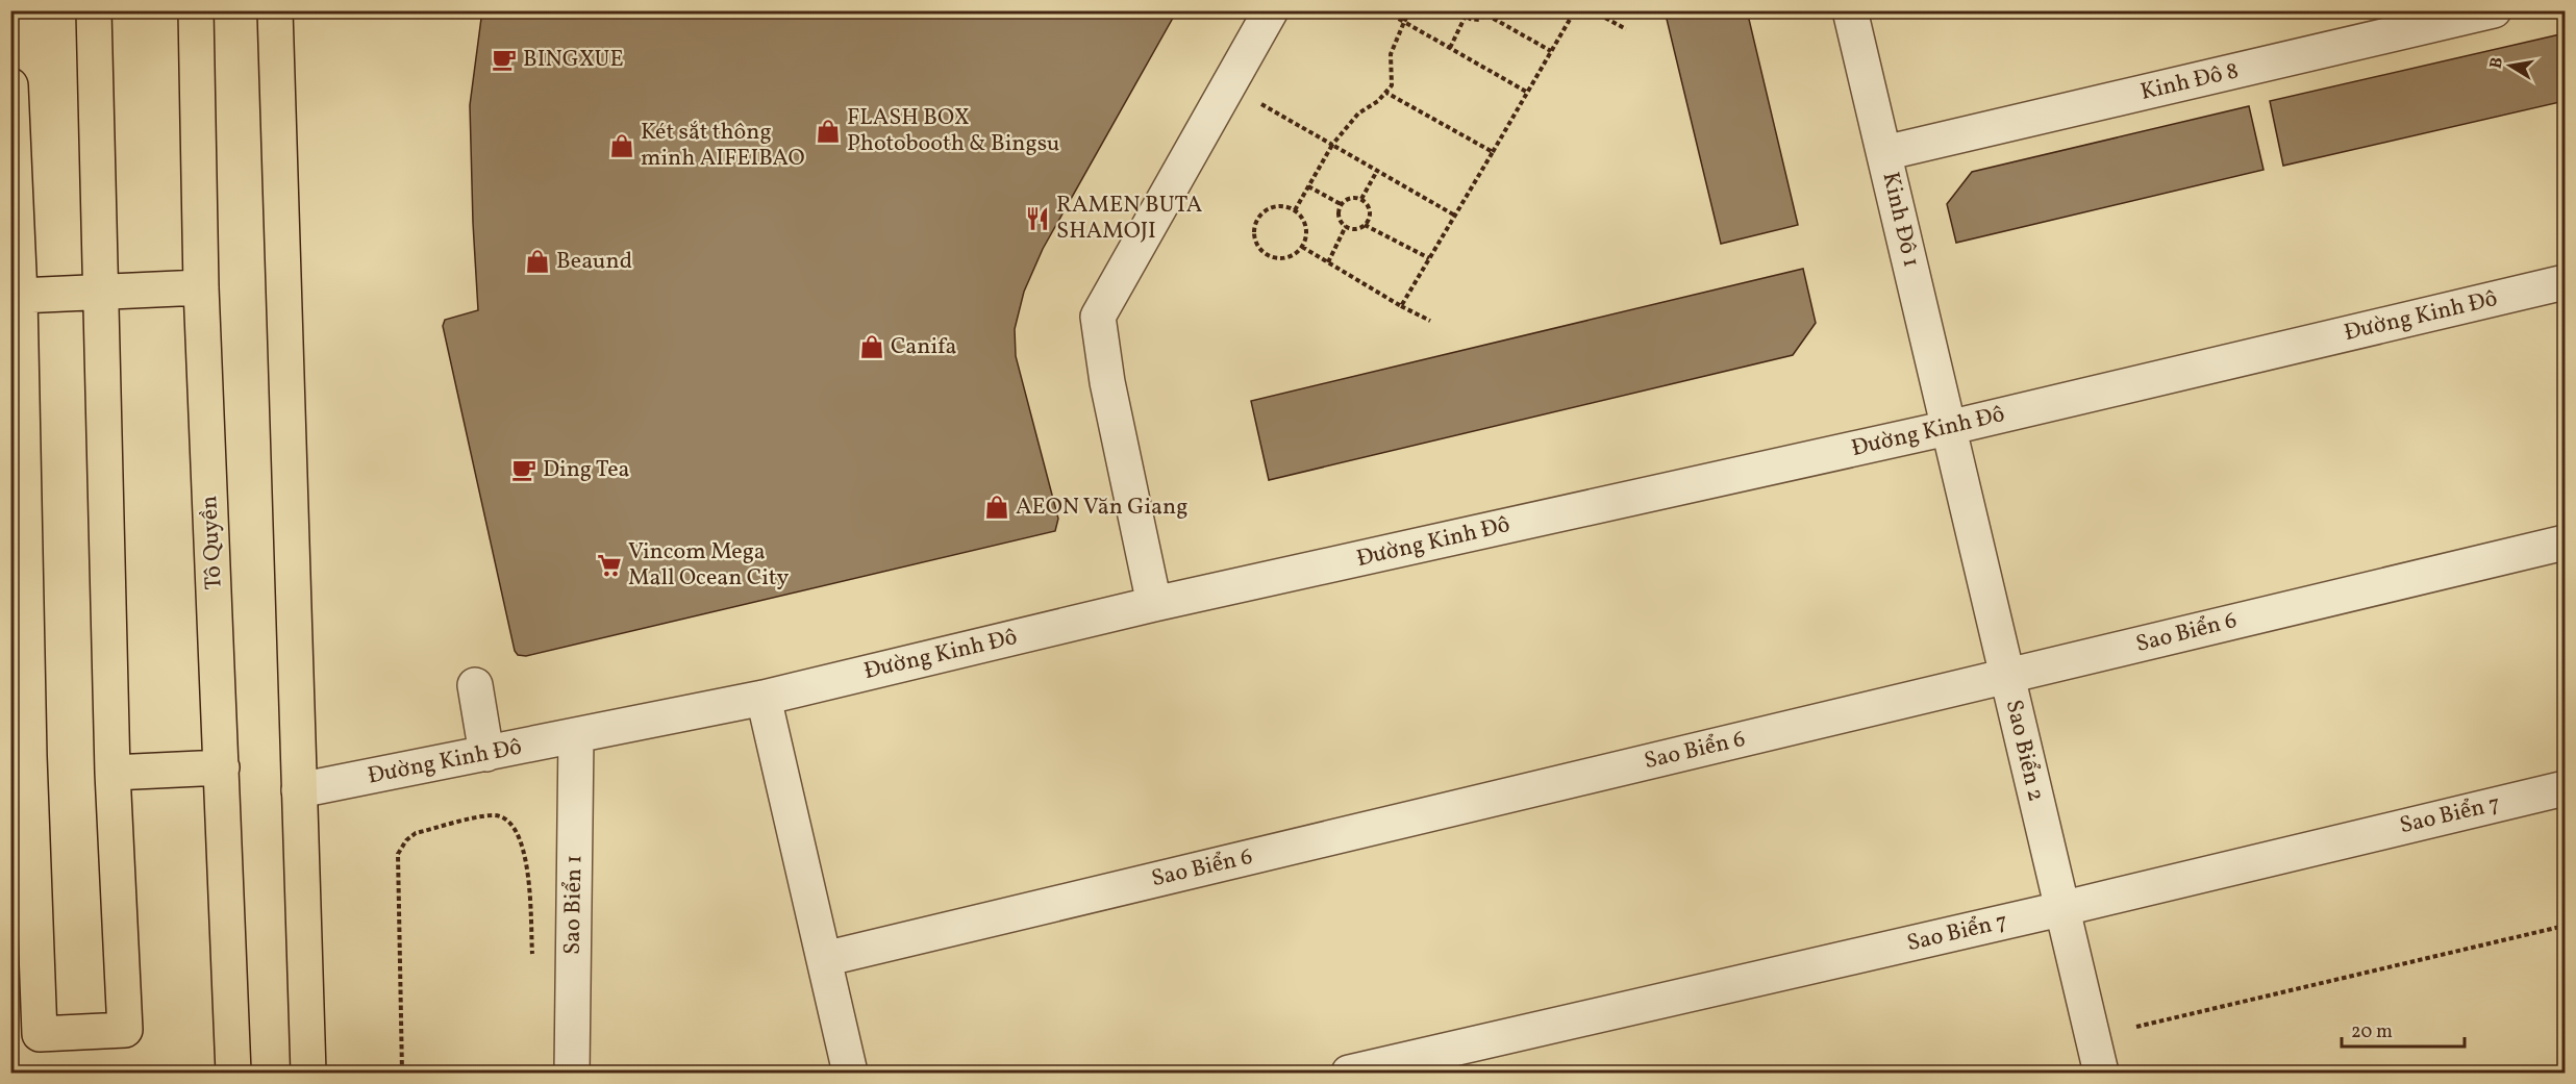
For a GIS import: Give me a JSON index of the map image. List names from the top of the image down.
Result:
{
  "streets": {
    "main road": ["Tô Quyền"],
    "street": [
      "Kinh Đô 8",
      "Kinh Đô 1",
      "Đường Kinh Đô",
      "Sao Biển 6",
      "Sao Biển 2",
      "Sao Biển 7",
      "Sao Biển 1"
    ]
  },
  "crossings": [
    ["Kinh Đô 8", "Kinh Đô 1"],
    ["Kinh Đô 1", "Đường Kinh Đô"],
    ["Kinh Đô 1", "Sao Biển 2"],
    ["Đường Kinh Đô", "Sao Biển 2"],
    ["Đường Kinh Đô", "Sao Biển 1"],
    ["Sao Biển 6", "Sao Biển 2"],
    ["Sao Biển 2", "Sao Biển 7"]
  ],
  "places": {
    "cafe": ["BINGXUE", "Ding Tea"],
    "shop": [
      "FLASH BOX Photobooth & Bingsu",
      "Két sắt thông minh AIFEIBAO",
      "Beaund",
      "Canifa",
      "AEON Văn Giang"
    ],
    "restaurant": ["RAMEN BUTA SHAMOJI"],
    "supermarket": ["Vincom Mega Mall Ocean City"]
  },
  "scale_bar": "20 m",
  "north": "left"
}
